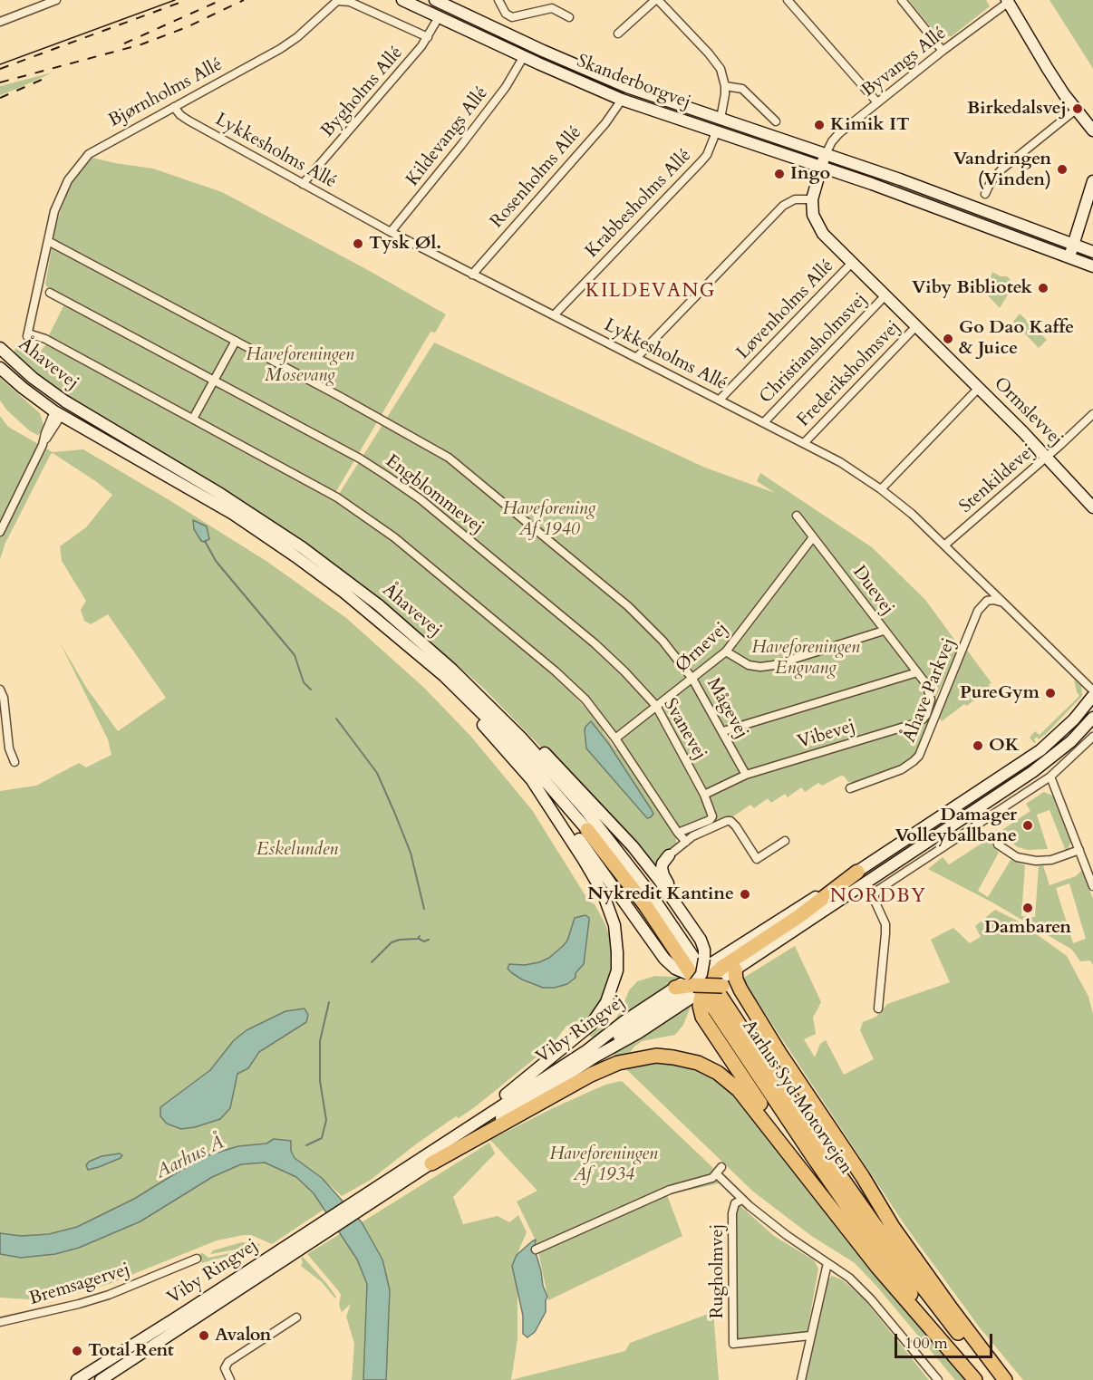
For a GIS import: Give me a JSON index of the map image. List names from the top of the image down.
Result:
{
  "streets": {
    "highway": ["Aarhus Syd Motorvejen"],
    "main road": [
      "Skanderborgvej",
      "Åhavevej",
      "Ormslevvej",
      "Viby Ringvej"
    ],
    "street": [
      "Byvangs Allé",
      "Bygholms Allé",
      "Bjørnholms Allé",
      "Kildevangs Allé",
      "Lykkesholms Allé",
      "Rosenholms Allé",
      "Krabbesholms Allé",
      "Løvenholms Allé",
      "Christiansholmsvej",
      "Frederiksholmsvej",
      "Stenkildevej",
      "Engblommevej",
      "Duevej",
      "Ørnevej",
      "Åhave Parkvej",
      "Mågevej",
      "Svanevej",
      "Vibevej",
      "Rugholmvej",
      "Bremsagervej"
    ]
  },
  "crossings": [
    ["Byvangs Allé", "Skanderborgvej"],
    ["Skanderborgvej", "Bygholms Allé"],
    ["Skanderborgvej", "Kildevangs Allé"],
    ["Skanderborgvej", "Rosenholms Allé"],
    ["Skanderborgvej", "Krabbesholms Allé"],
    ["Skanderborgvej", "Ormslevvej"],
    ["Bygholms Allé", "Bjørnholms Allé"],
    ["Bygholms Allé", "Lykkesholms Allé"],
    ["Bjørnholms Allé", "Lykkesholms Allé"],
    ["Kildevangs Allé", "Lykkesholms Allé"],
    ["Lykkesholms Allé", "Rosenholms Allé"],
    ["Lykkesholms Allé", "Krabbesholms Allé"],
    ["Lykkesholms Allé", "Løvenholms Allé"],
    ["Lykkesholms Allé", "Christiansholmsvej"],
    ["Lykkesholms Allé", "Frederiksholmsvej"],
    ["Lykkesholms Allé", "Stenkildevej"],
    ["Lykkesholms Allé", "Åhave Parkvej"],
    ["Løvenholms Allé", "Ormslevvej"],
    ["Christiansholmsvej", "Ormslevvej"],
    ["Åhavevej", "Viby Ringvej"],
    ["Åhavevej", "Aarhus Syd Motorvejen"],
    ["Frederiksholmsvej", "Ormslevvej"],
    ["Ormslevvej", "Stenkildevej"],
    ["Engblommevej", "Svanevej"],
    ["Duevej", "Ørnevej"],
    ["Duevej", "Vibevej"],
    ["Ørnevej", "Mågevej"],
    ["Ørnevej", "Svanevej"],
    ["Mågevej", "Vibevej"],
    ["Svanevej", "Vibevej"],
    ["Viby Ringvej", "Aarhus Syd Motorvejen"]
  ],
  "districts": ["KILDEVANG", "NORDBY"],
  "water": ["Aarhus Å"],
  "parks": [
    "Haveforeningen Mosevang",
    "Haveforening Af 1940",
    "Haveforeningen Engvang",
    "Eskelunden",
    "Haveforeningen Af 1934"
  ],
  "places": [
    "Birkedalsvej",
    "Kimik IT",
    "Vandringen (Vinden)",
    "Ingo",
    "Tysk Øl.",
    "Viby Bibliotek",
    "Go Dao Kaffe & Juice",
    "PureGym",
    "OK",
    "Damager Volleyballbane",
    "Nykredit Kantine",
    "Dambaren",
    "Avalon",
    "Total Rent"
  ],
  "scale_bar": "100 m"
}
